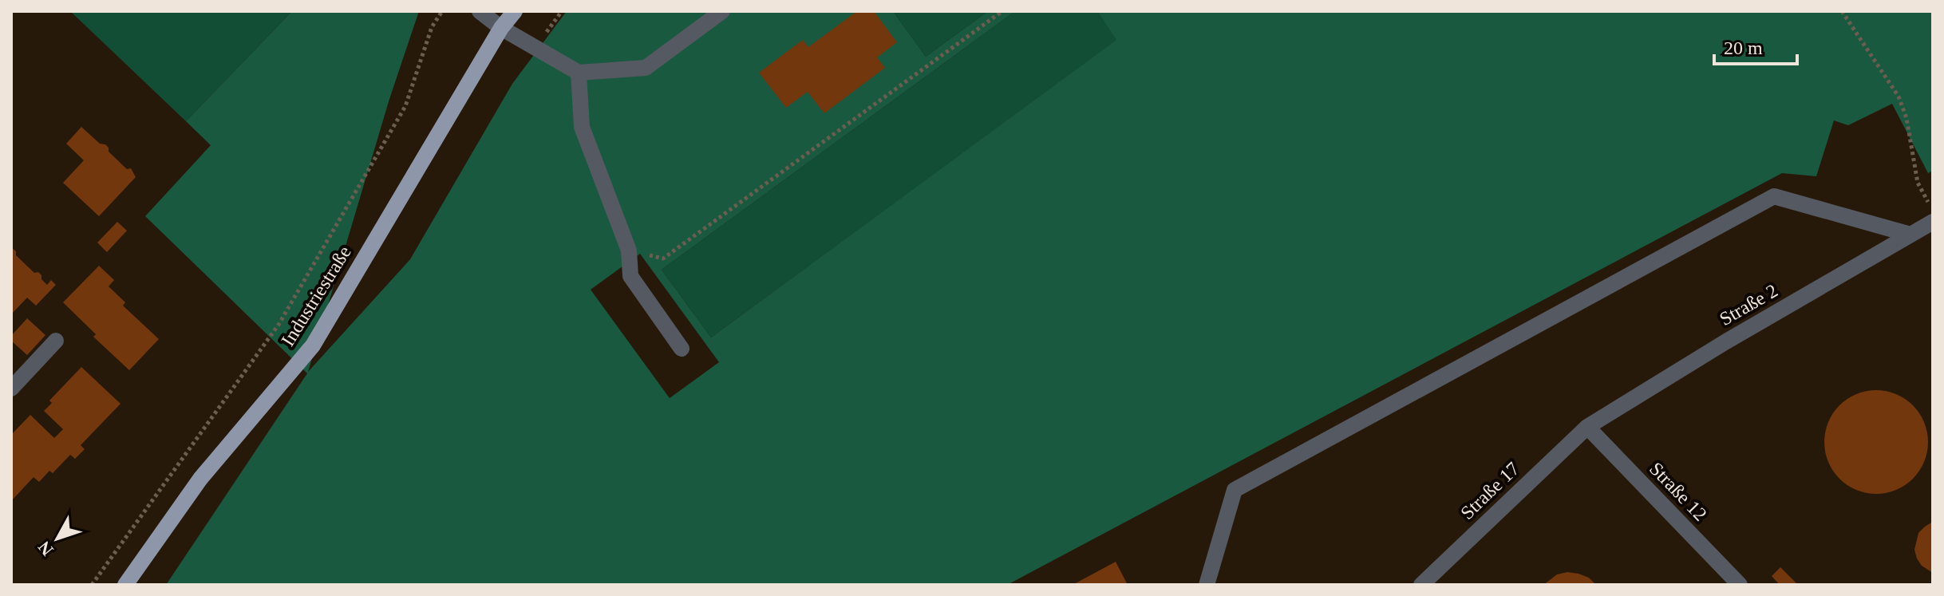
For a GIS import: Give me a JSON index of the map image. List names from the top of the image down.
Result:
{
  "streets": {
    "main road": ["Industriestraße"],
    "street": ["Straße 2", "Straße 17", "Straße 12"]
  },
  "crossings": [
    ["Straße 2", "Straße 17"],
    ["Straße 2", "Straße 12"],
    ["Straße 17", "Straße 12"]
  ],
  "scale_bar": "20 m",
  "north": "bottom left"
}
